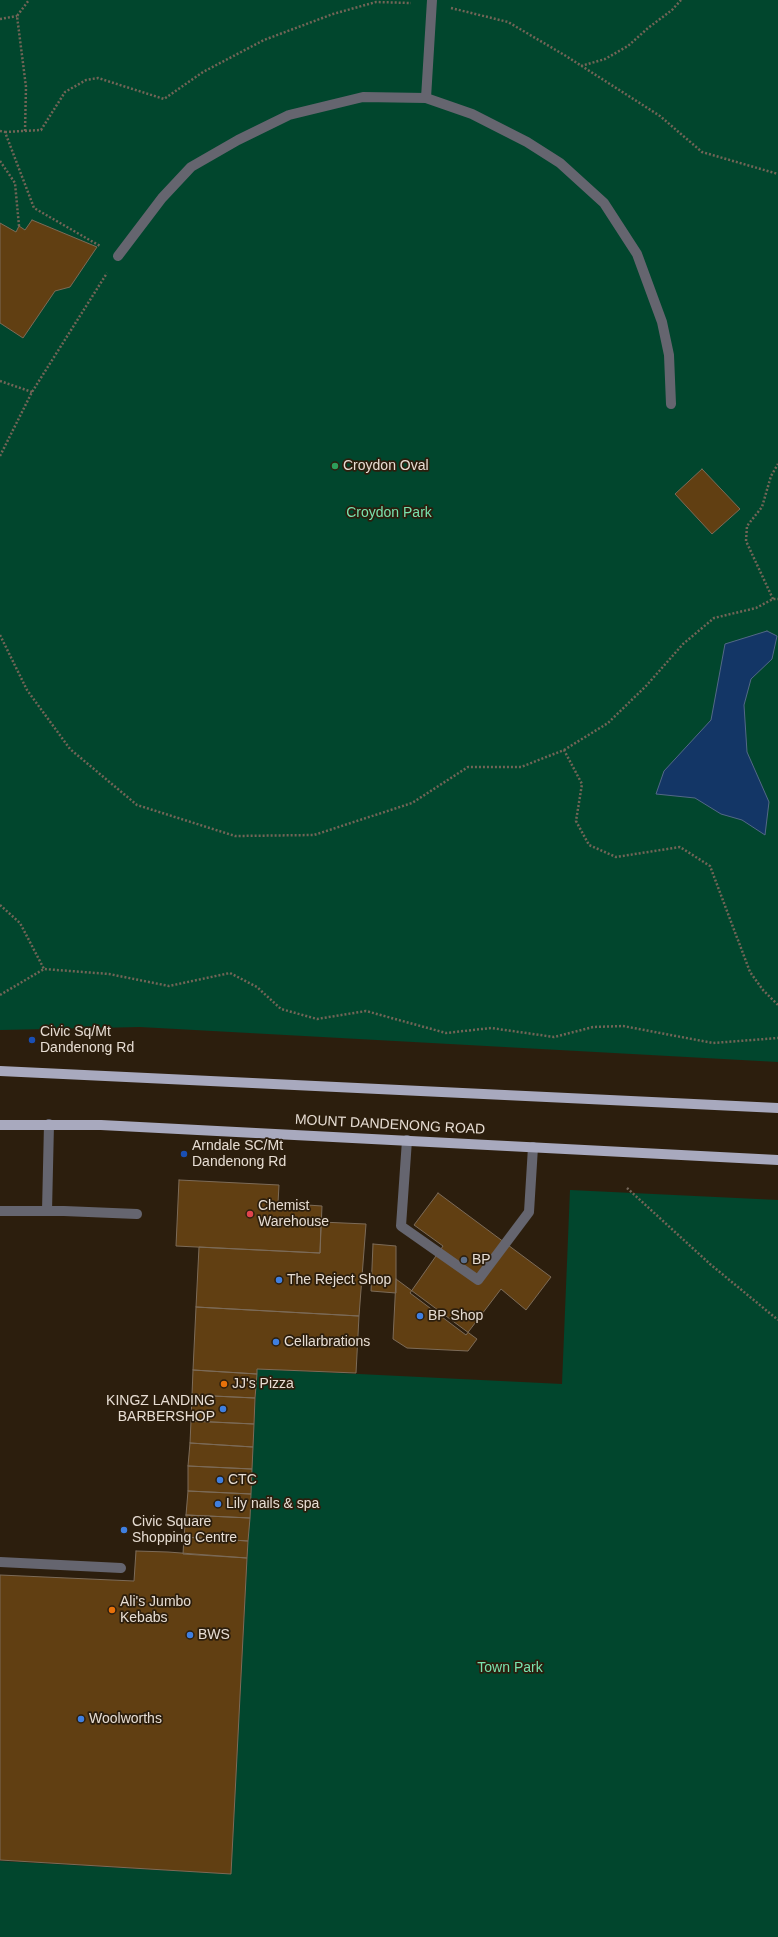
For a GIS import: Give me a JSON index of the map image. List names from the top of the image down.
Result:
{
  "streets": {
    "main road": ["MOUNT DANDENONG ROAD"]
  },
  "parks": ["Croydon Park", "Town Park"],
  "places": [
    "Croydon Oval",
    "Civic Sq/Mt Dandenong Rd",
    "Arndale SC/Mt Dandenong Rd",
    "Chemist Warehouse",
    "BP",
    "The Reject Shop",
    "BP Shop",
    "Cellarbrations",
    "JJ's Pizza",
    "KINGZ LANDING BARBERSHOP",
    "CTC",
    "Lily nails & spa",
    "Civic Square Shopping Centre",
    "Ali's Jumbo Kebabs",
    "BWS",
    "Woolworths"
  ]
}
